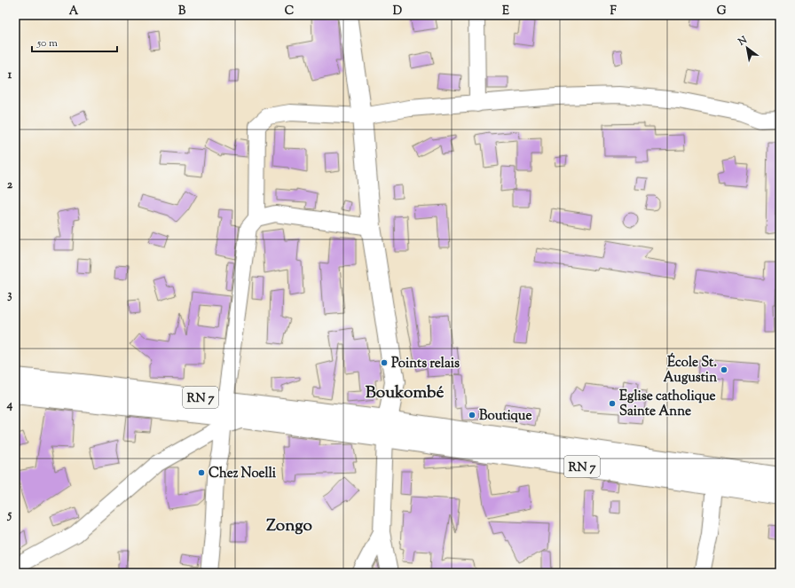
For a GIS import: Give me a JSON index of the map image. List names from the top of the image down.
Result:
{
  "streets": {
    "main road": ["RN 7"]
  },
  "districts": ["Boukombé", "Zongo"],
  "places": [
    "Points relais",
    "École St. Augustin",
    "Eglise catholique Sainte Anne",
    "Boutique",
    "Chez Noelli"
  ],
  "scale_bar": "50 m",
  "north": "top left",
  "grid": {
    "columns": [
      "A",
      "B",
      "C",
      "D",
      "E",
      "F",
      "G"
    ],
    "rows": [
      "1",
      "2",
      "3",
      "4",
      "5"
    ]
  }
}
